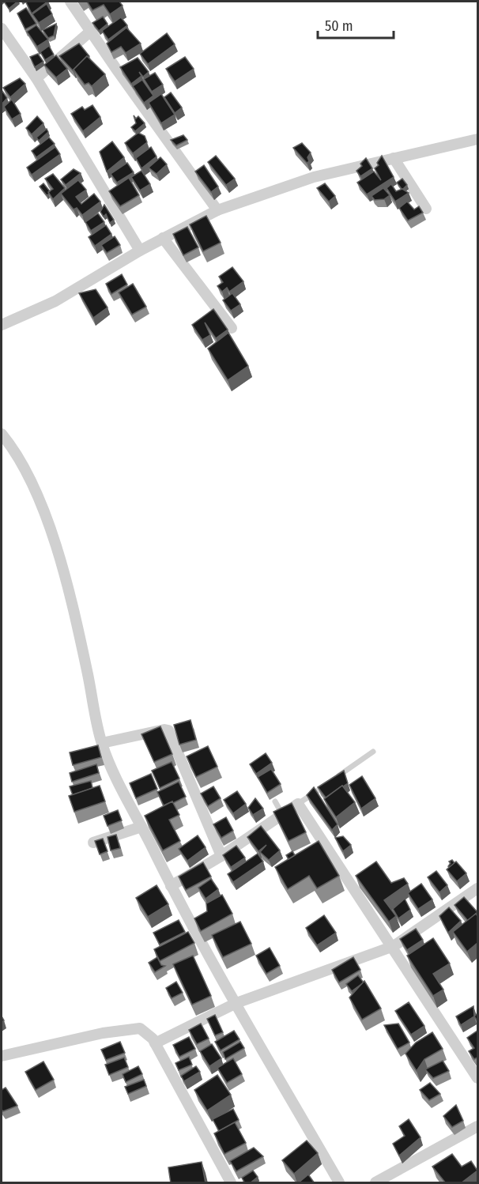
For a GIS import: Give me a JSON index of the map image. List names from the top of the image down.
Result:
{
  "scale_bar": "50 m"
}
